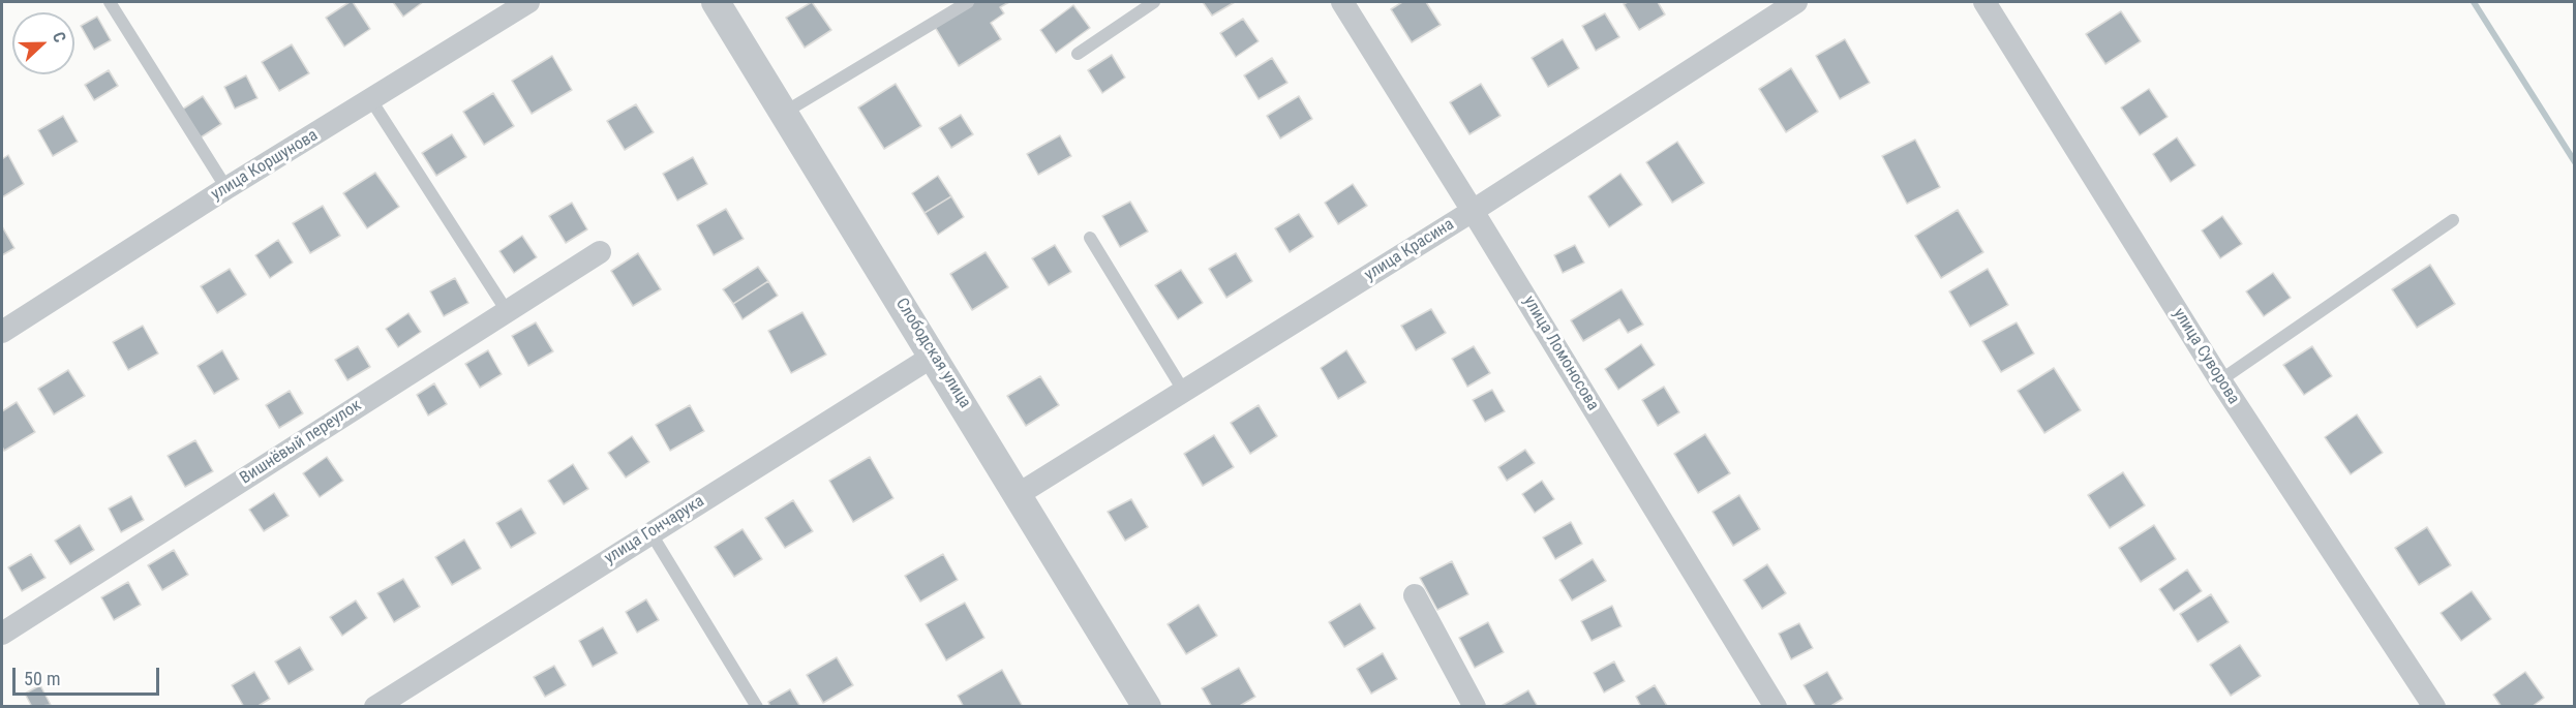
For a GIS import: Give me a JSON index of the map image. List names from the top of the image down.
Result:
{
  "streets": {
    "street": [
      "улица Коршунова",
      "улица Красина",
      "Слободская улица",
      "улица Ломоносова",
      "улица Суворова",
      "Вишнёвый переулок",
      "улица Гончарука"
    ]
  },
  "crossings": [
    ["улица Красина", "Слободская улица"],
    ["улица Красина", "улица Ломоносова"],
    ["Слободская улица", "улица Гончарука"]
  ],
  "scale_bar": "50 m",
  "north": "right"
}
